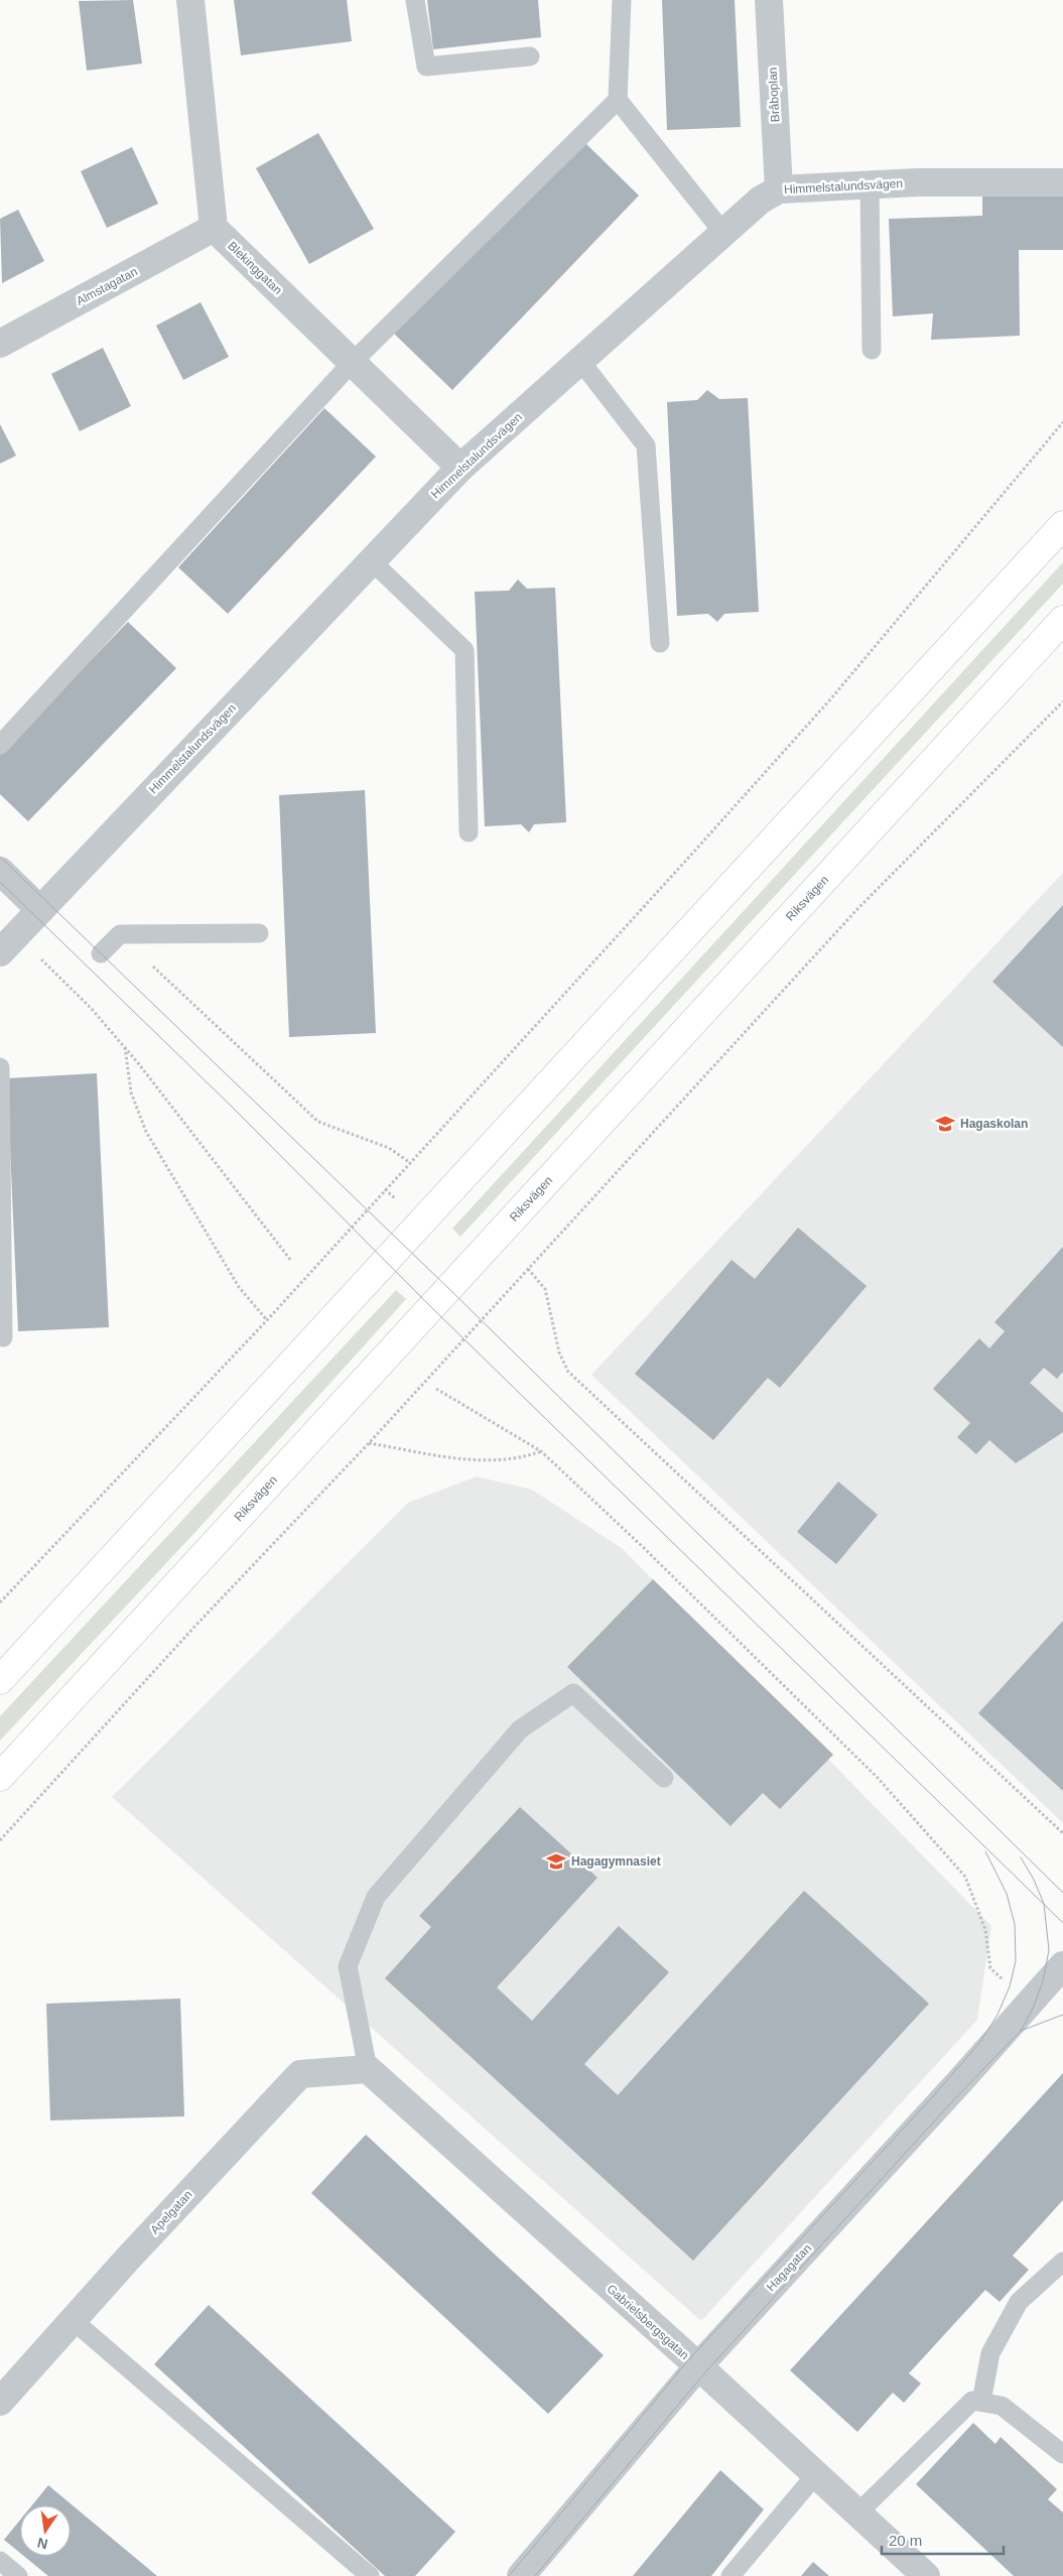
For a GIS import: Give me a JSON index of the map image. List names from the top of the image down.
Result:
{
  "streets": {
    "highway": ["Riksvägen"],
    "street": [
      "Bråboplan",
      "Himmelstalundsvägen",
      "Blekinggatan",
      "Almstagatan",
      "Apelgatan",
      "Hagagatan",
      "Gabrielsbergsgatan"
    ]
  },
  "crossings": [
    ["Bråboplan", "Himmelstalundsvägen"],
    ["Himmelstalundsvägen", "Blekinggatan"],
    ["Blekinggatan", "Almstagatan"],
    ["Apelgatan", "Gabrielsbergsgatan"],
    ["Hagagatan", "Gabrielsbergsgatan"]
  ],
  "places": {
    "school or university": ["Hagaskolan", "Hagagymnasiet"]
  },
  "scale_bar": "20 m",
  "north": "bottom"
}
